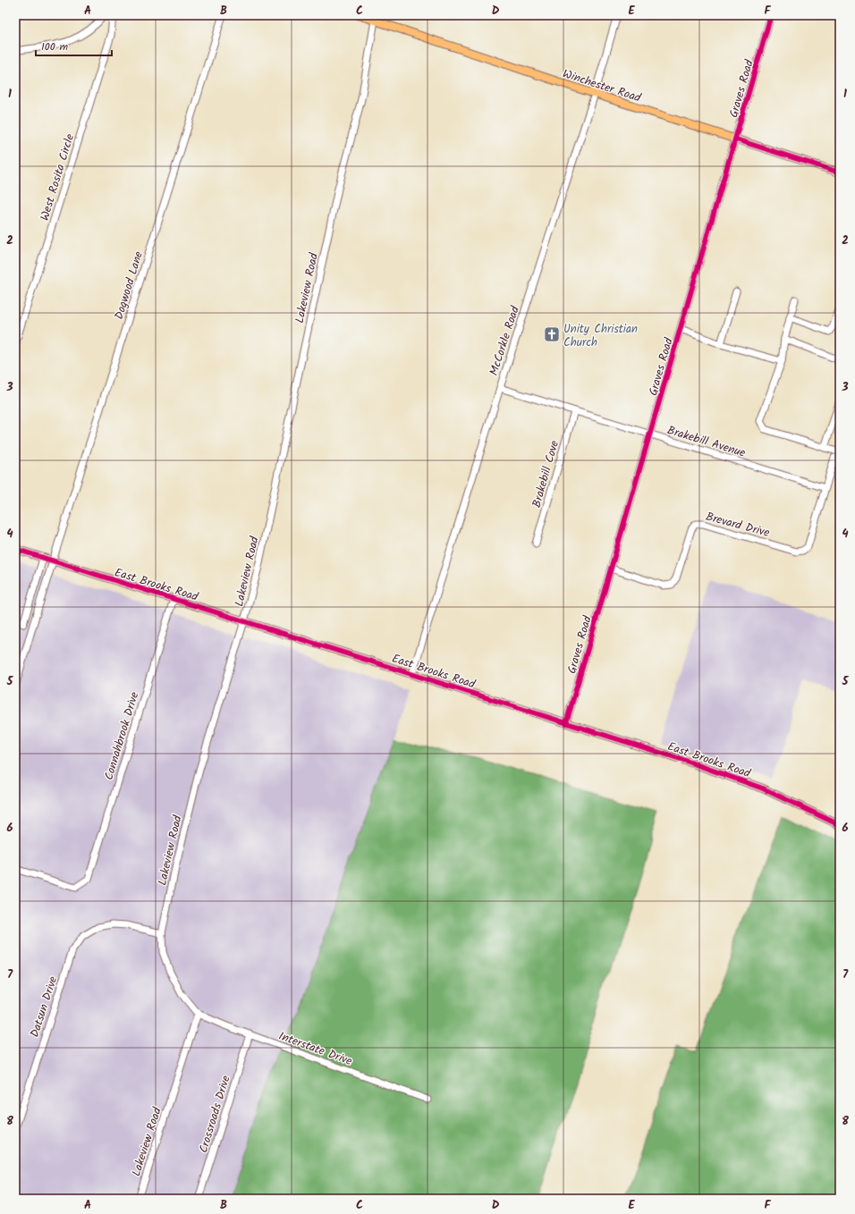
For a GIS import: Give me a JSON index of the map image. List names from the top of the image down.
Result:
{
  "streets": {
    "main road": ["Winchester Road", "East Brooks Road"],
    "street": [
      "Graves Road",
      "West Rosita Circle",
      "Dogwood Lane",
      "Lakeview Road",
      "McCorkle Road",
      "Brakebill Avenue",
      "Brakebill Cove",
      "Brevard Drive",
      "Connahbrook Drive",
      "Datsun Drive",
      "Interstate Drive",
      "Crossroads Drive"
    ]
  },
  "crossings": [
    ["Winchester Road", "Graves Road"],
    ["Winchester Road", "Lakeview Road"],
    ["Winchester Road", "McCorkle Road"],
    ["Graves Road", "Brakebill Avenue"],
    ["Graves Road", "Brevard Drive"],
    ["Graves Road", "East Brooks Road"],
    ["Dogwood Lane", "East Brooks Road"],
    ["Lakeview Road", "East Brooks Road"],
    ["Lakeview Road", "Datsun Drive"],
    ["Lakeview Road", "Interstate Drive"],
    ["McCorkle Road", "Brakebill Avenue"],
    ["McCorkle Road", "East Brooks Road"],
    ["Brakebill Avenue", "Brakebill Cove"],
    ["Brakebill Avenue", "Brevard Drive"],
    ["East Brooks Road", "Connahbrook Drive"],
    ["Interstate Drive", "Crossroads Drive"]
  ],
  "places": {
    "church": ["Unity Christian Church"]
  },
  "scale_bar": "100 m",
  "grid": {
    "columns": [
      "A",
      "B",
      "C",
      "D",
      "E",
      "F"
    ],
    "rows": [
      "1",
      "2",
      "3",
      "4",
      "5",
      "6",
      "7",
      "8"
    ]
  }
}
